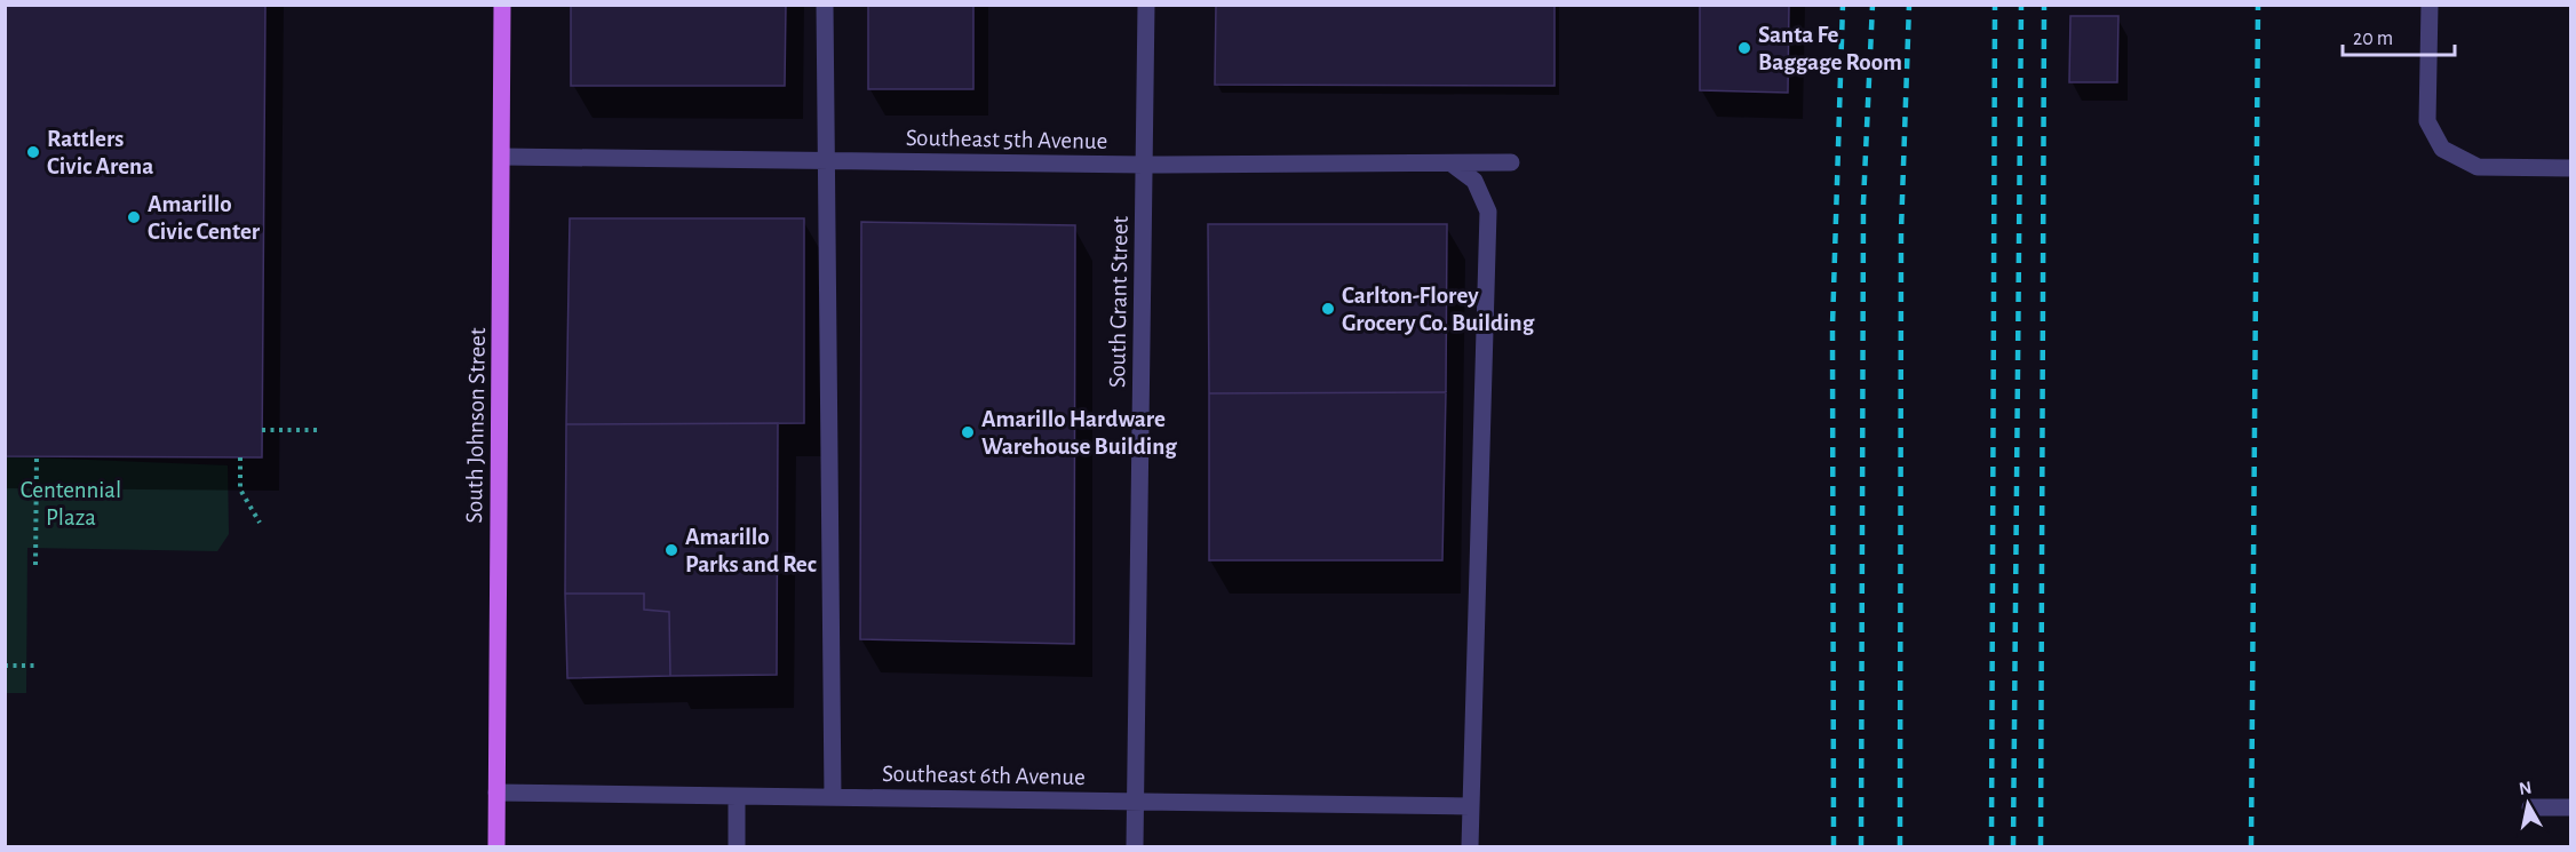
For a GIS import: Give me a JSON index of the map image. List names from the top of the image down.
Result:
{
  "streets": {
    "main road": ["South Johnson Street"],
    "street": ["Southeast 5th Avenue", "South Grant Street", "Southeast 6th Avenue"]
  },
  "crossings": [
    ["Southeast 5th Avenue", "South Grant Street"],
    ["Southeast 5th Avenue", "South Johnson Street"],
    ["South Grant Street", "Southeast 6th Avenue"],
    ["South Johnson Street", "Southeast 6th Avenue"]
  ],
  "parks": ["Centennial Plaza"],
  "places": [
    "Santa Fe Baggage Room",
    "Rattlers Civic Arena",
    "Amarillo Civic Center",
    "Carlton-Florey Grocery Co. Building",
    "Amarillo Hardware Warehouse Building",
    "Amarillo Parks and Rec"
  ],
  "scale_bar": "20 m",
  "north": "top"
}
